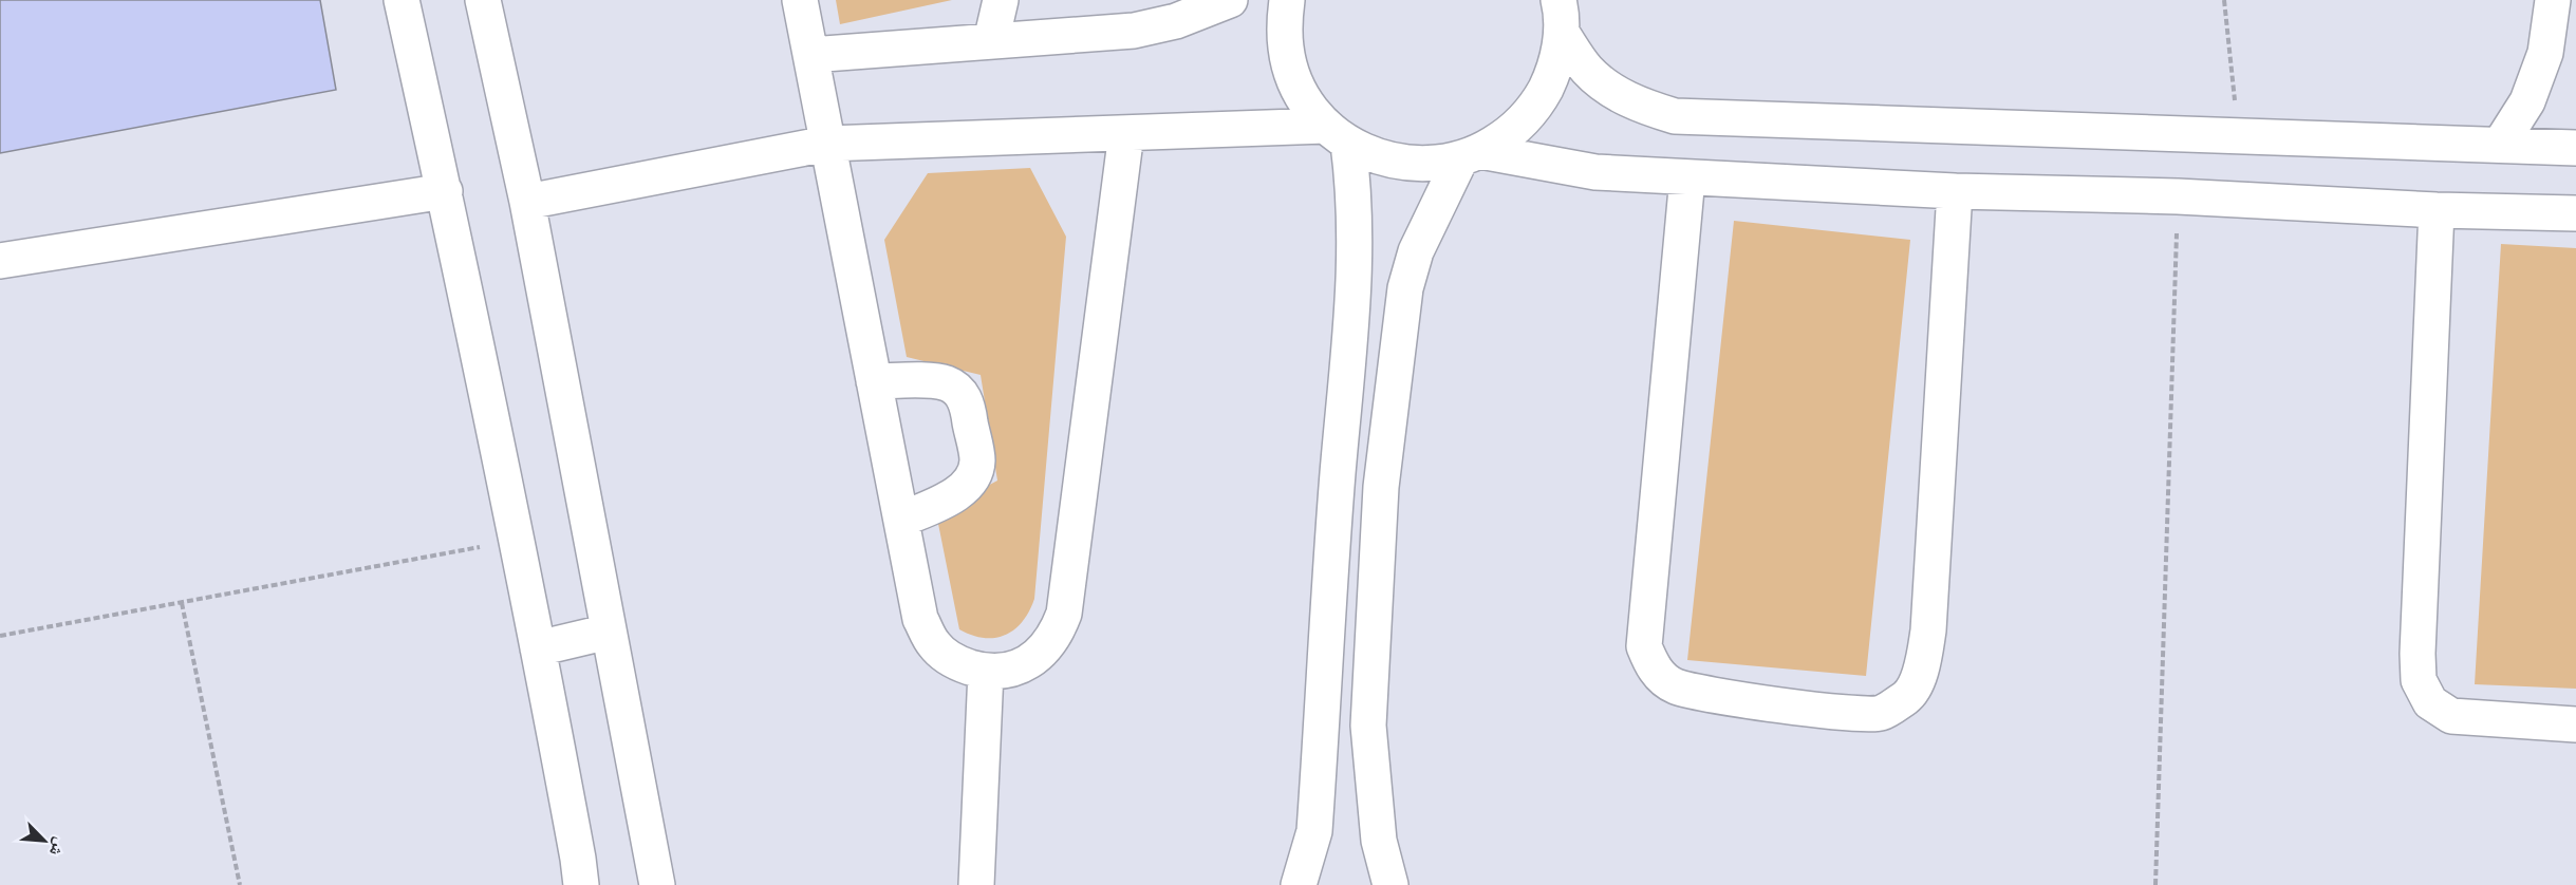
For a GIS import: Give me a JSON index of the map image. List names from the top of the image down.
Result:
{
  "north": "bottom right"
}
